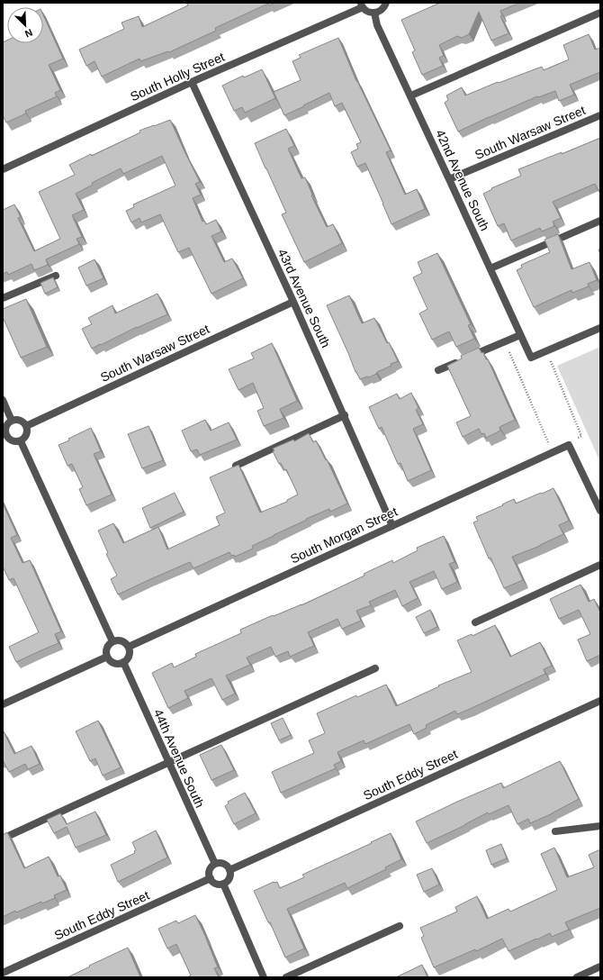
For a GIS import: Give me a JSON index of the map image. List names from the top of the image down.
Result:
{
  "streets": {
    "street": [
      "South Holly Street",
      "South Warsaw Street",
      "42nd Avenue South",
      "43rd Avenue South",
      "South Morgan Street",
      "44th Avenue South",
      "South Eddy Street"
    ]
  },
  "crossings": [
    ["South Holly Street", "43rd Avenue South"],
    ["South Warsaw Street", "42nd Avenue South"],
    ["South Warsaw Street", "43rd Avenue South"],
    ["43rd Avenue South", "South Morgan Street"],
    ["South Morgan Street", "44th Avenue South"],
    ["44th Avenue South", "South Eddy Street"]
  ],
  "north": "bottom right"
}
